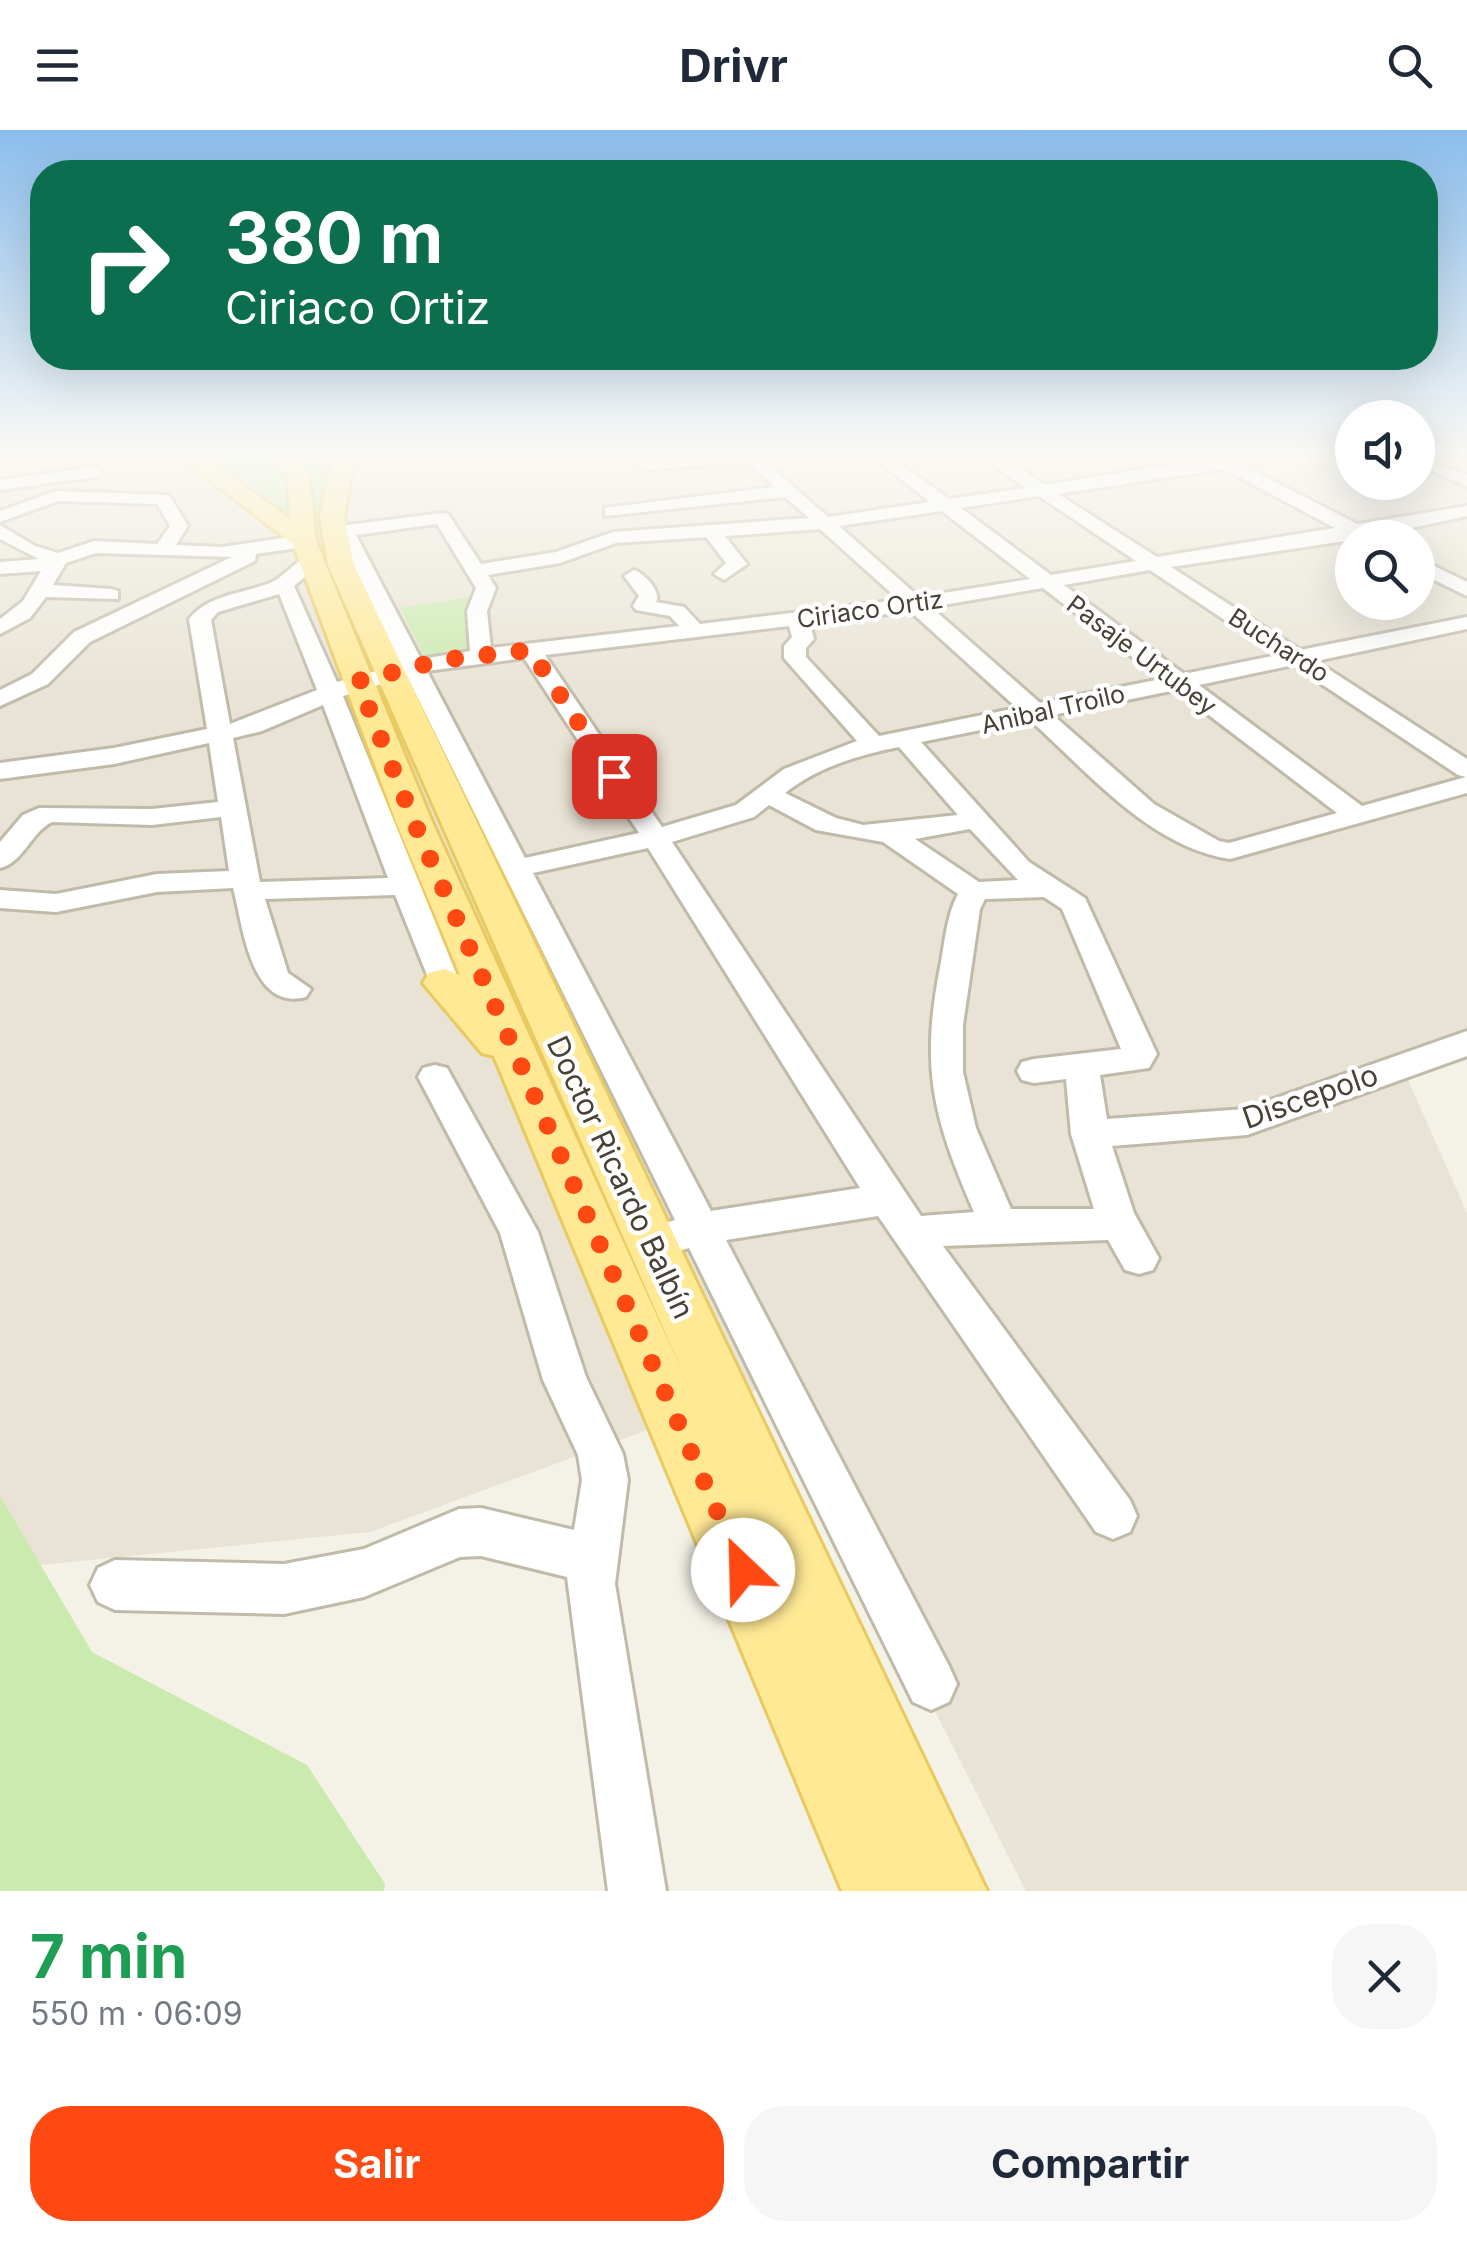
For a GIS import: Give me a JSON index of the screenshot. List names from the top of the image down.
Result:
{
  "streets": {
    "main road": ["Doctor Ricardo Balbín"],
    "street": [
      "Ciriaco Ortiz",
      "Buchardo",
      "Pasaje Urtubey",
      "Anibal Troilo",
      "Discepolo"
    ]
  },
  "crossings": [
    ["Ciriaco Ortiz", "Buchardo"],
    ["Ciriaco Ortiz", "Pasaje Urtubey"],
    ["Ciriaco Ortiz", "Doctor Ricardo Balbín"],
    ["Buchardo", "Anibal Troilo"],
    ["Pasaje Urtubey", "Anibal Troilo"]
  ],
  "page": {
    "header": "Drivr",
    "turn": ["380 m", "Ciriaco Ortiz"],
    "heading": ["7 min", "550 m · 06:09"],
    "buttons": ["Salir", "Compartir"]
  }
}
